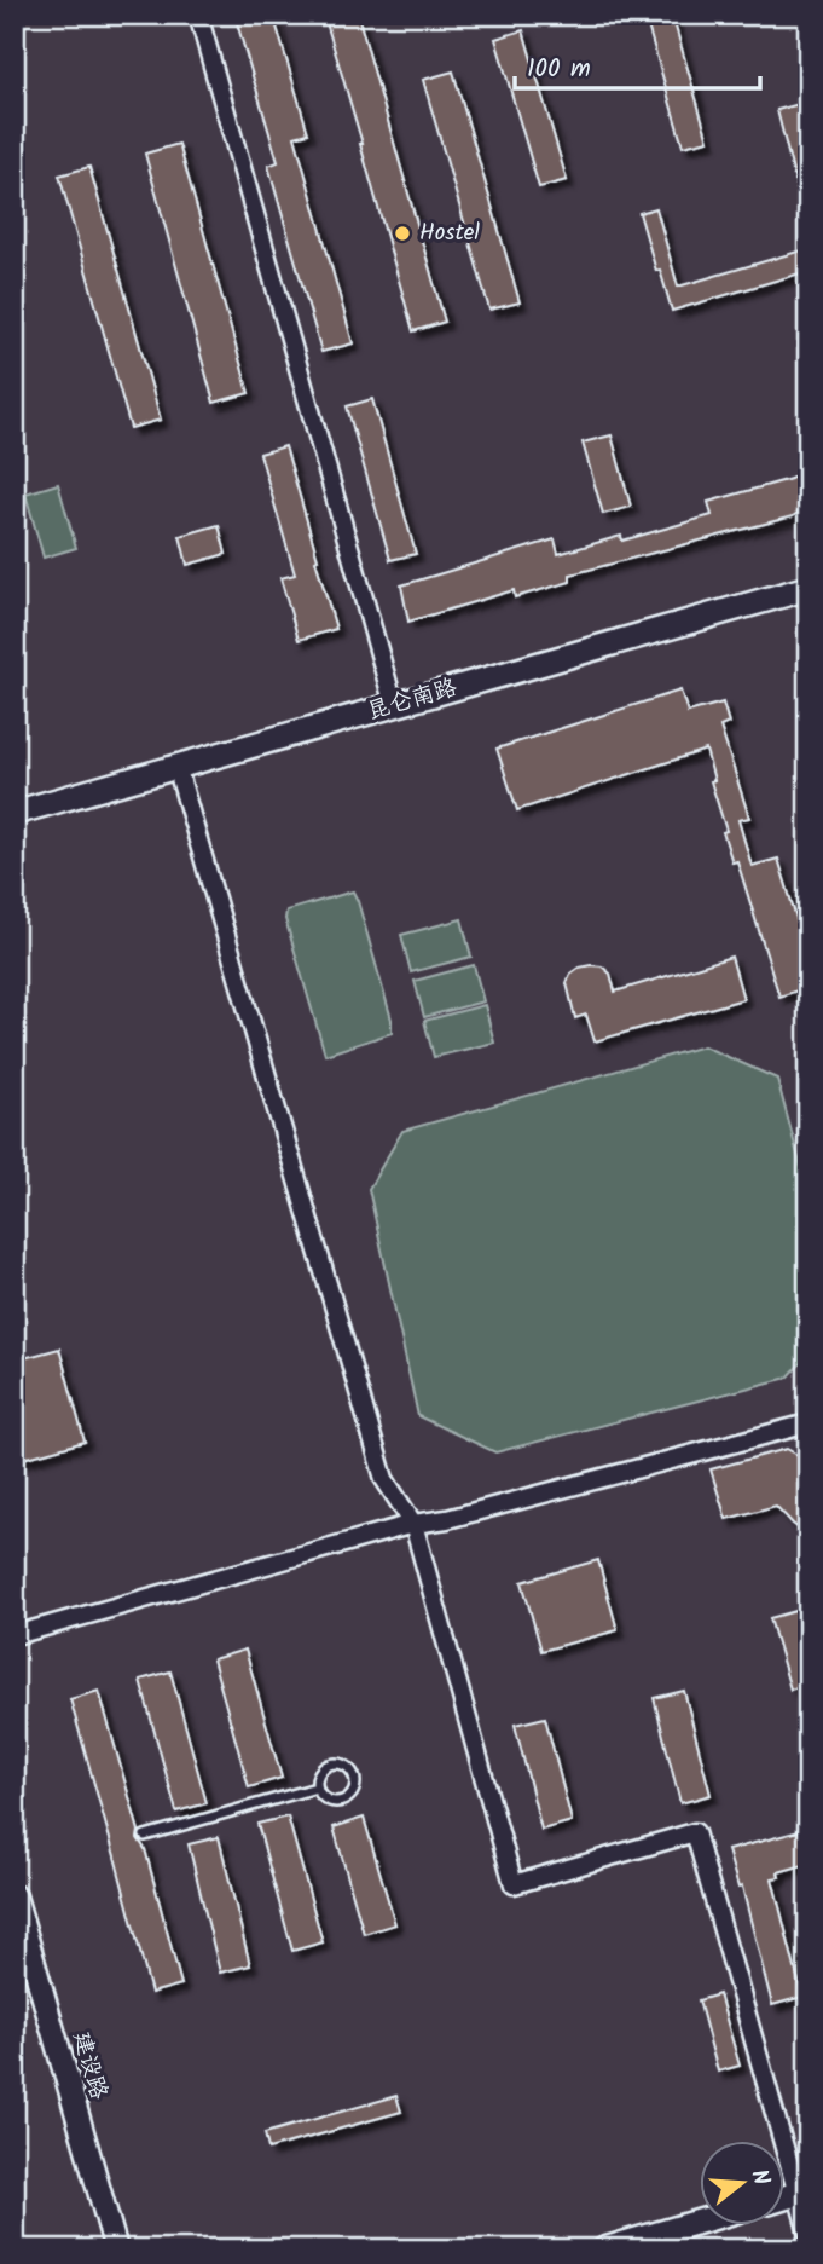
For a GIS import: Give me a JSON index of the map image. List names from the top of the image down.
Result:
{
  "streets": {
    "main road": ["昆仑南路"],
    "street": ["建设路"]
  },
  "places": ["Hostel"],
  "scale_bar": "100 m",
  "north": "right"
}
